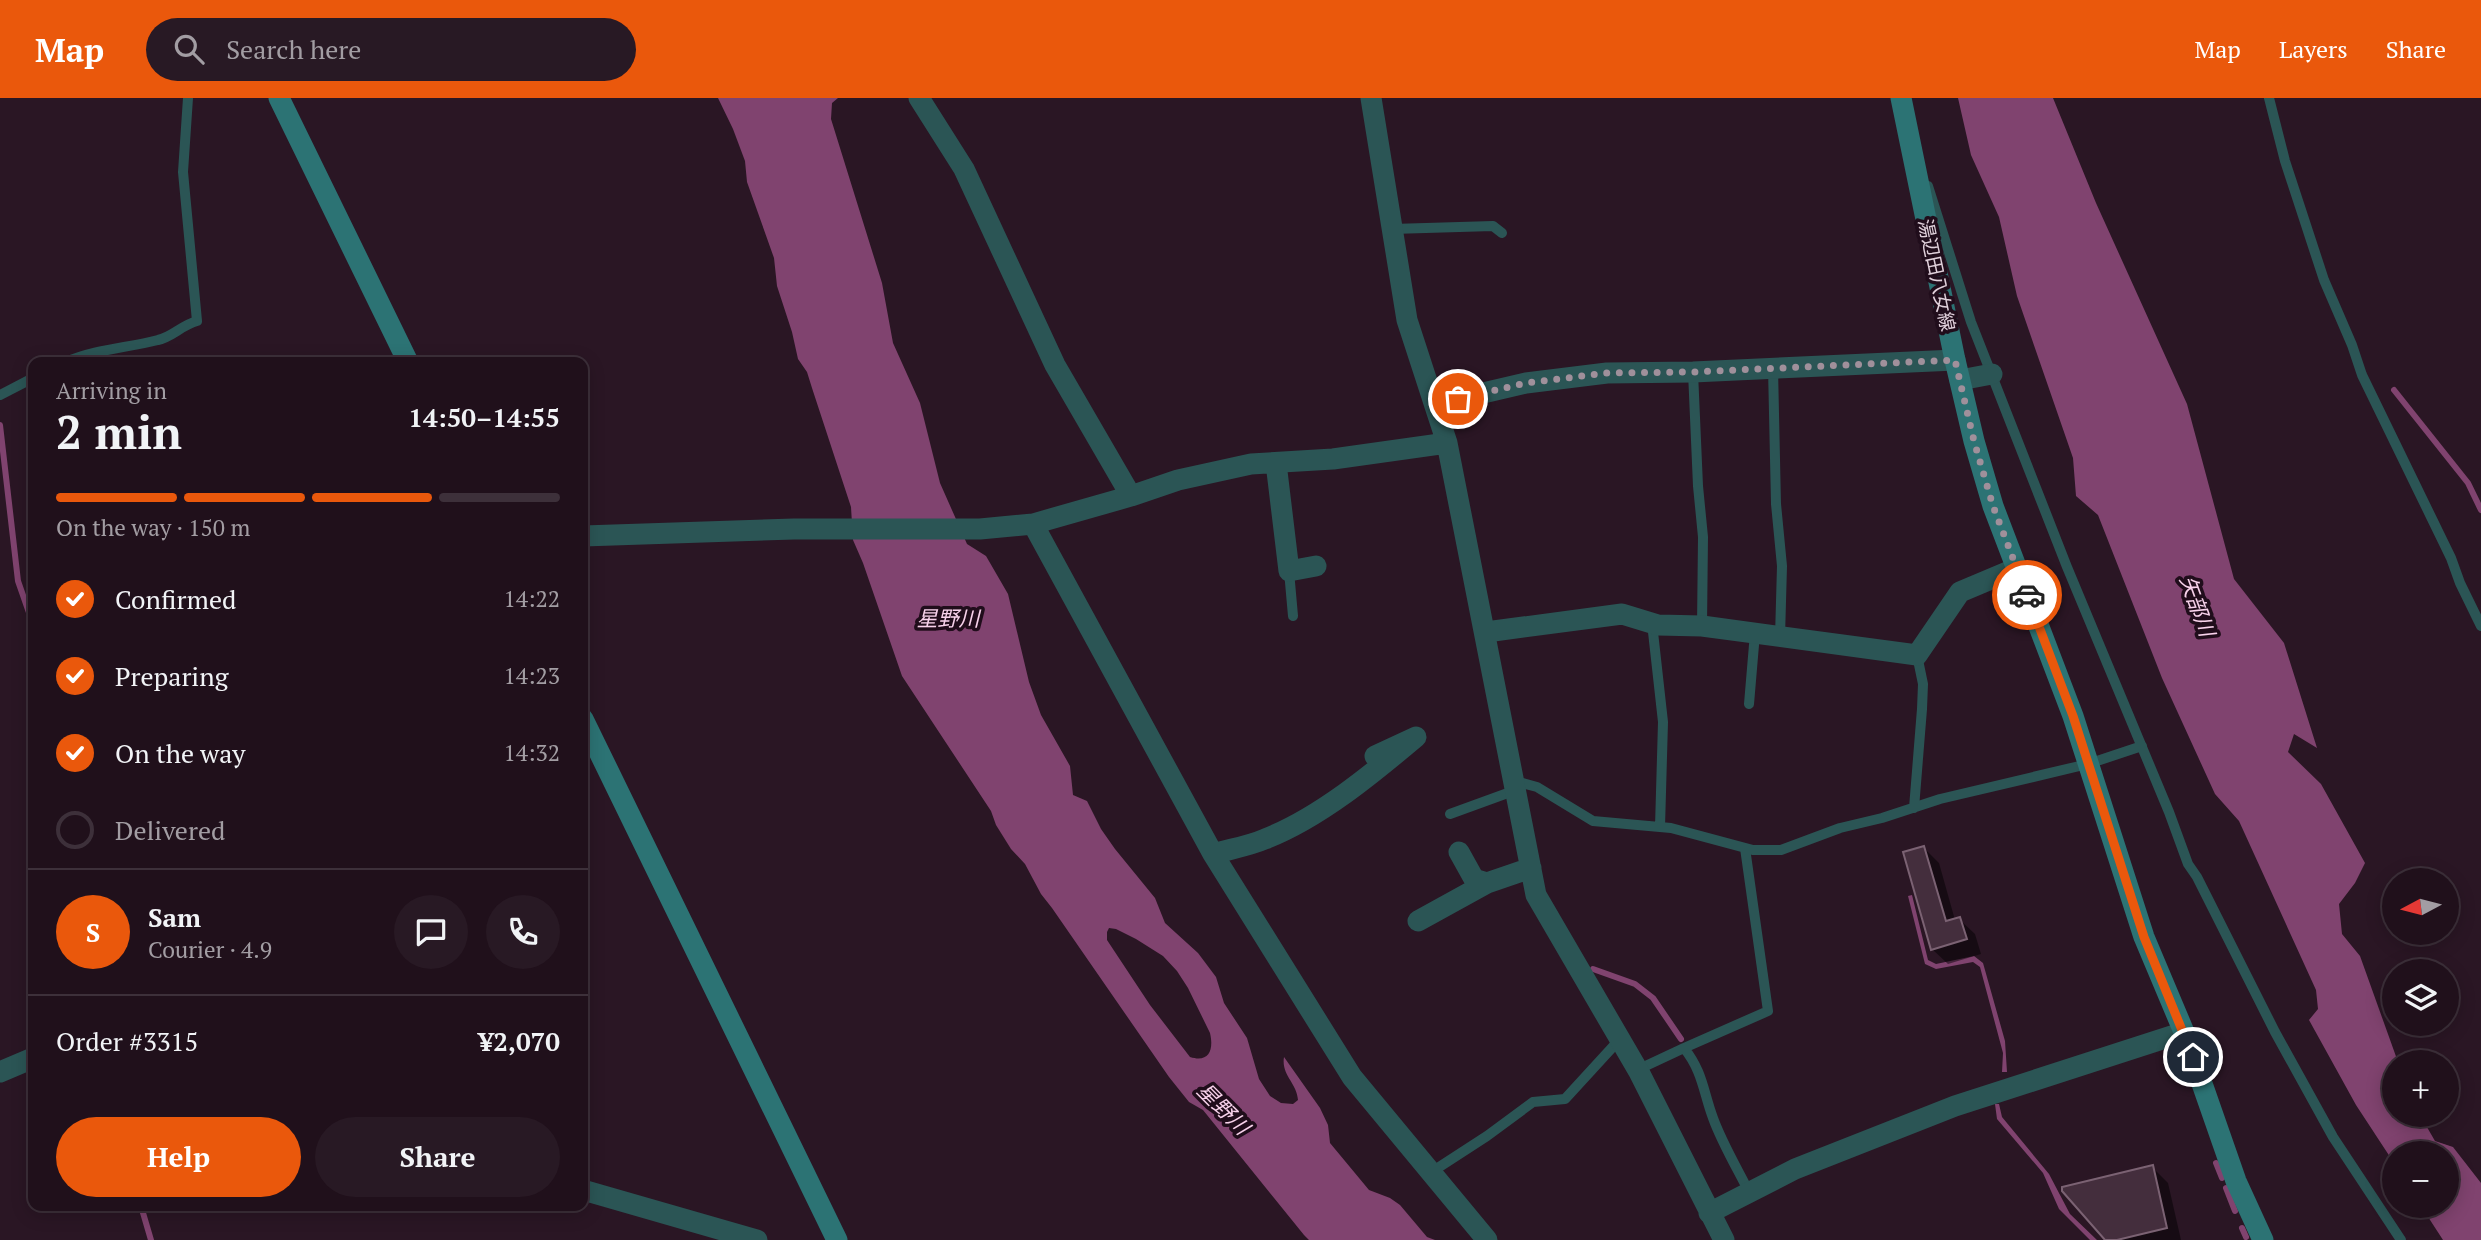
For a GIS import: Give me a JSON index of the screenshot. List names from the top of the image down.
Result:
{
  "streets": {
    "main road": ["湯辺田八女線"]
  },
  "water": ["矢部川", "星野川"],
  "north": "left",
  "page": {
    "header": "Map",
    "search": "Search here",
    "nav": ["Map", "Layers", "Share"],
    "heading": ["2 min", "Arriving in", "14:50–14:55"],
    "panel": [
      "Sam",
      "Courier · 4.9",
      "Order #3315",
      "¥2,070"
    ],
    "bar": "On the way · 150 m",
    "list": [
      ["Confirmed", "14:22"],
      ["Preparing", "14:23"],
      ["On the way", "14:32"],
      "Delivered"
    ],
    "map_buttons": ["+", "−"],
    "round": "S",
    "buttons": ["Help", "Share"]
  }
}
